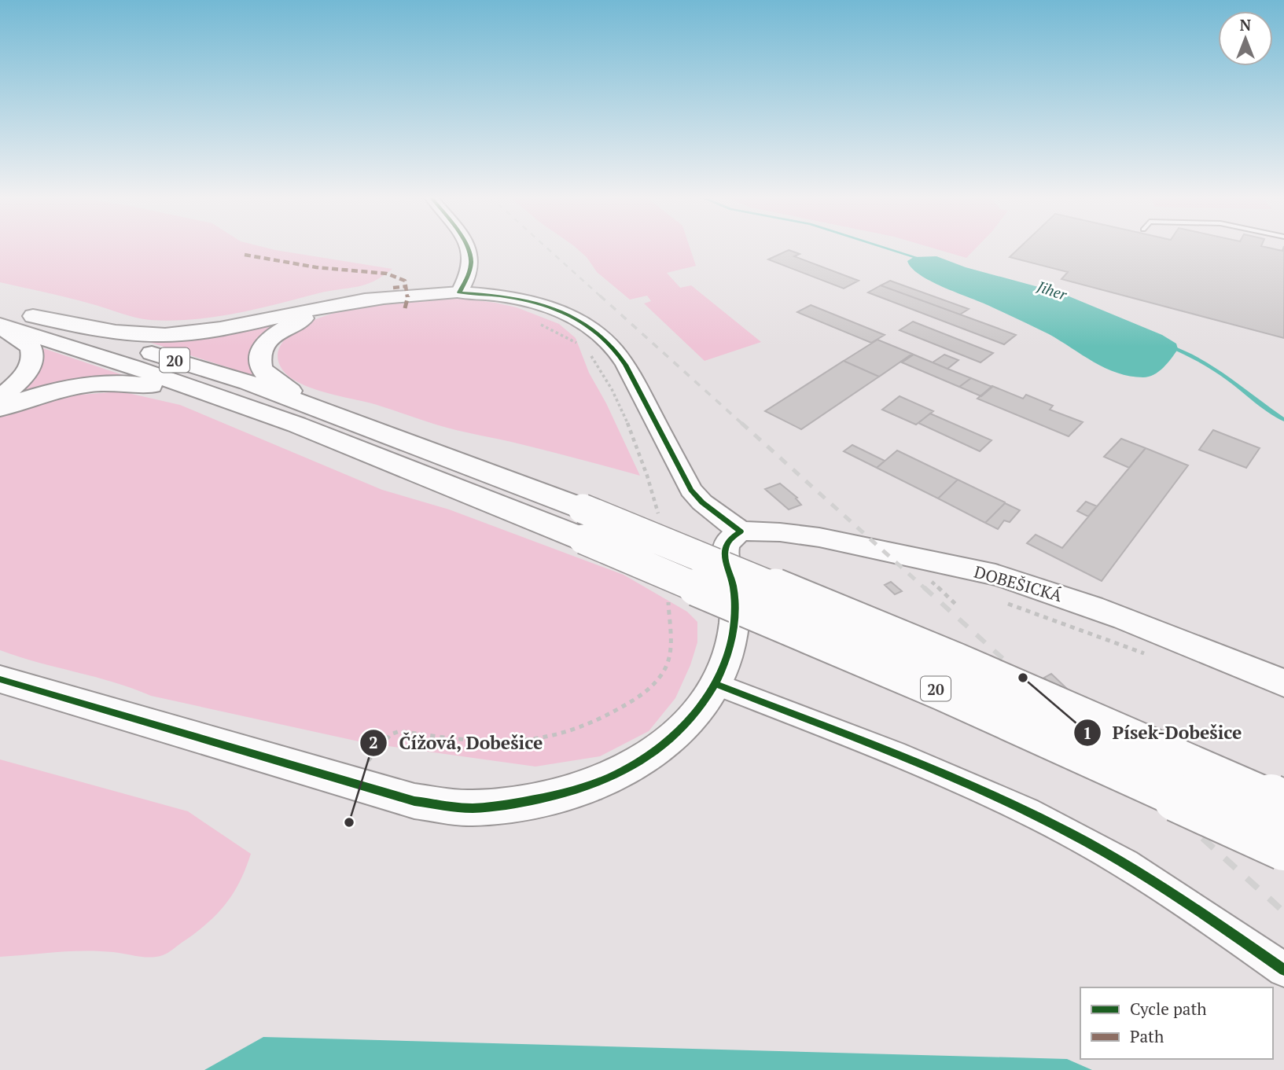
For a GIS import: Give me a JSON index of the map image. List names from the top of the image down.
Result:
{
  "streets": {
    "highway": ["20"],
    "street": ["DOBEŠICKÁ"]
  },
  "water": ["Jiher"],
  "places": ["Písek-Dobešice", "Čížová, Dobešice"],
  "legend": ["Cycle path", "Path"],
  "north": "top"
}
